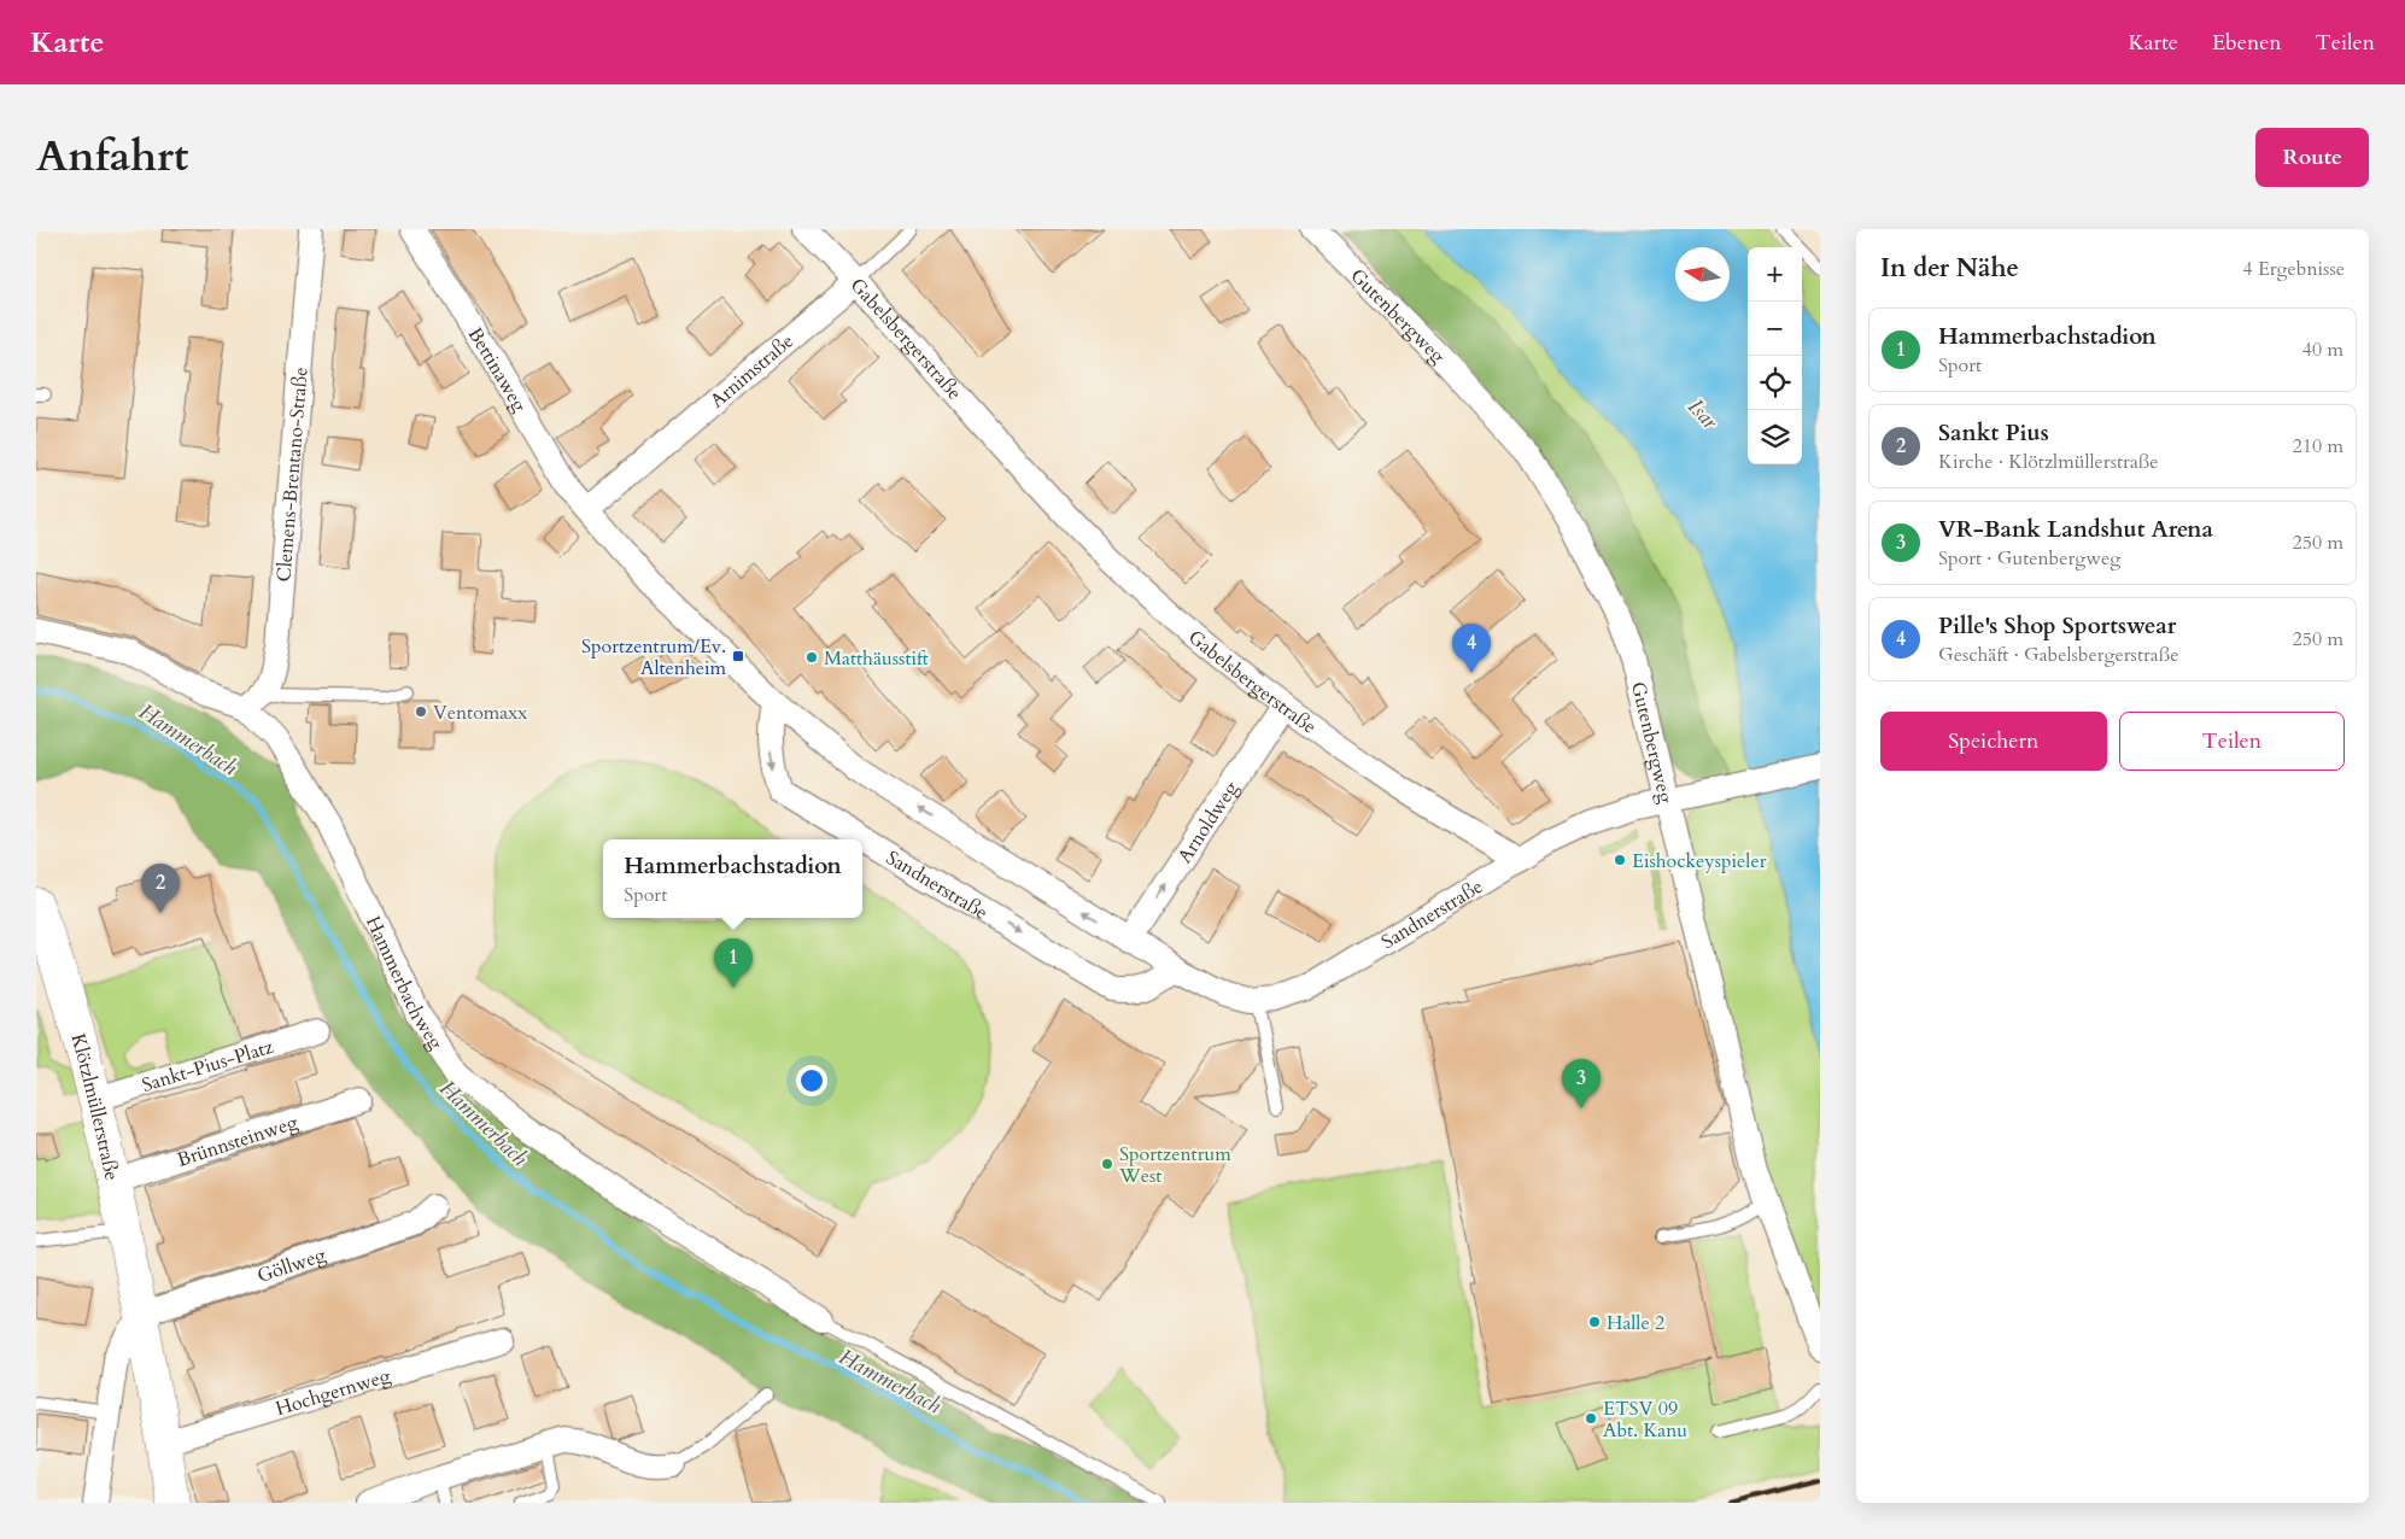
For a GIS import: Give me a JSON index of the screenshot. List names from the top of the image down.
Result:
{
  "streets": {
    "street": [
      "Gutenbergweg",
      "Gabelsbergerstraße",
      "Bettinaweg",
      "Arnimstraße",
      "Clemens-Brentano-Straße",
      "Arnoldweg",
      "Sandnerstraße",
      "Hammerbachweg",
      "Sankt-Pius-Platz",
      "Klötzlmüllerstraße",
      "Brünnsteinweg",
      "Göllweg",
      "Hochgernweg"
    ]
  },
  "crossings": [
    ["Gabelsbergerstraße", "Arnimstraße"],
    ["Gabelsbergerstraße", "Arnoldweg"],
    ["Gabelsbergerstraße", "Sandnerstraße"],
    ["Bettinaweg", "Arnimstraße"],
    ["Bettinaweg", "Sandnerstraße"],
    ["Arnimstraße", "Sandnerstraße"],
    ["Clemens-Brentano-Straße", "Hammerbachweg"],
    ["Arnoldweg", "Sandnerstraße"],
    ["Sankt-Pius-Platz", "Klötzlmüllerstraße"],
    ["Klötzlmüllerstraße", "Brünnsteinweg"],
    ["Klötzlmüllerstraße", "Göllweg"],
    ["Klötzlmüllerstraße", "Hochgernweg"]
  ],
  "one_way": ["Arnoldweg"],
  "water": ["Isar", "Hammerbach"],
  "places": {
    "transit": ["Sportzentrum/Ev. Altenheim"],
    "other": [
      "Matthäusstift",
      "Ventomaxx",
      "Eishockeyspieler",
      "Sportzentrum West",
      "Halle 2",
      "ETSV 09 Abt. Kanu"
    ]
  },
  "north": "left",
  "page": {
    "header": "Karte",
    "nav": ["Karte", "Ebenen", "Teilen"],
    "title": "Anfahrt",
    "buttons": [
      "Route",
      ["Speichern", "Teilen"]
    ],
    "heading": ["In der Nähe", "4 Ergebnisse"],
    "map_buttons": ["+", "−"],
    "list": [
      {
        "mark": "1",
        "name": "Hammerbachstadion",
        "note": "Sport",
        "value": "40 m"
      },
      {
        "mark": "2",
        "name": "Sankt Pius",
        "note": "Kirche · Klötzlmüllerstraße",
        "value": "210 m"
      },
      {
        "mark": "3",
        "name": "VR-Bank Landshut Arena",
        "note": "Sport · Gutenbergweg",
        "value": "250 m"
      },
      {
        "mark": "4",
        "name": "Pille's Shop Sportswear",
        "note": "Geschäft · Gabelsbergerstraße",
        "value": "250 m"
      }
    ],
    "pins": [
      "4",
      "2",
      "1",
      "3"
    ],
    "popup": ["Hammerbachstadion", "Sport"]
  }
}
